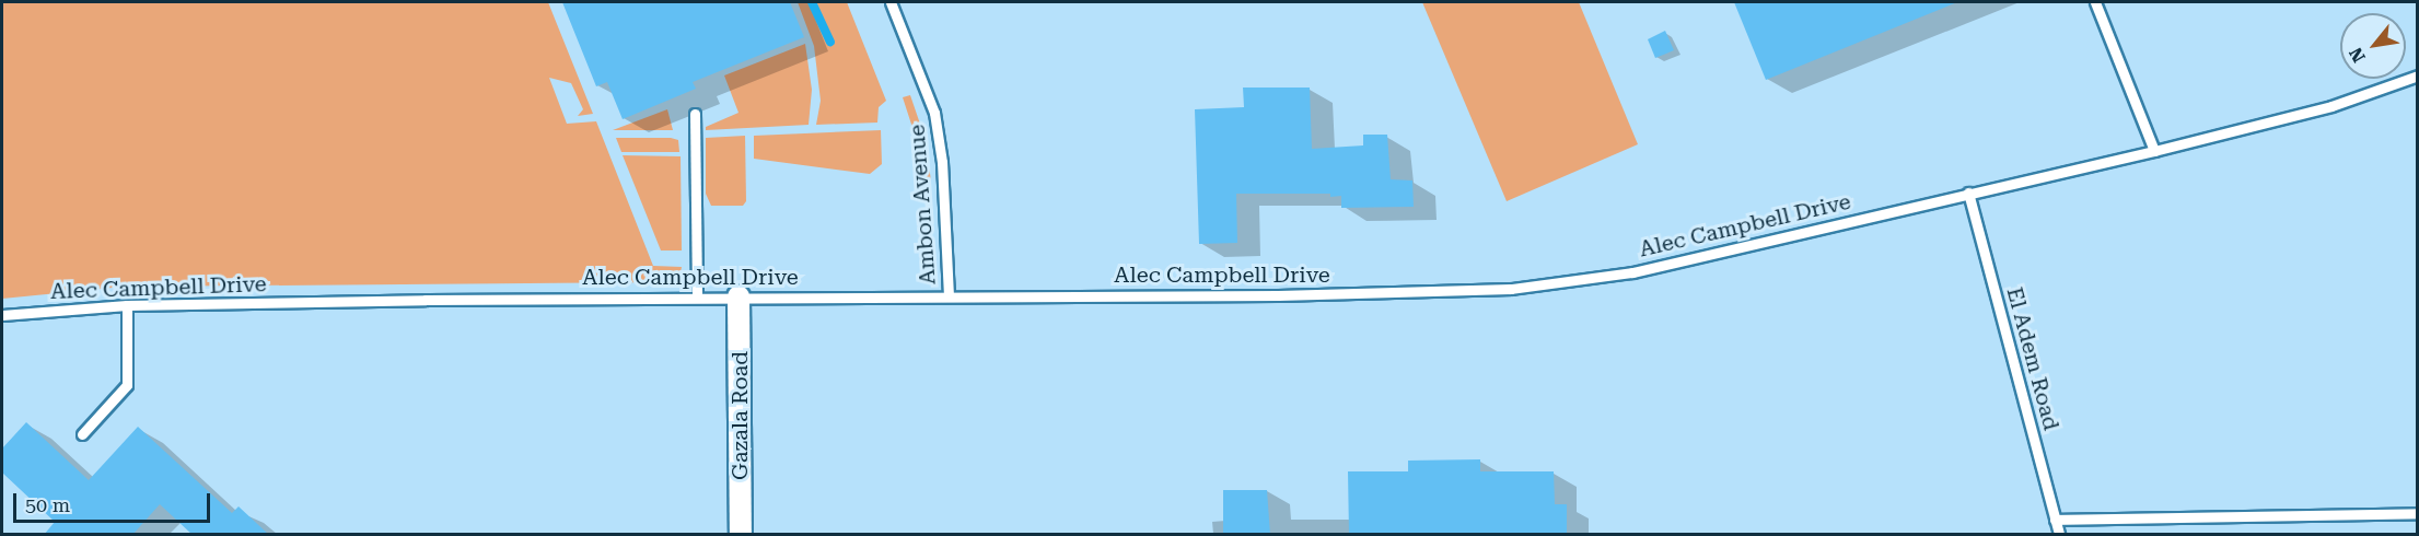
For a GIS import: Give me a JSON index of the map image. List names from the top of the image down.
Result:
{
  "streets": {
    "street": ["Gazala Road"],
    "lane": ["Ambon Avenue", "Alec Campbell Drive", "El Adem Road"]
  },
  "crossings": [
    ["Ambon Avenue", "Alec Campbell Drive"],
    ["Alec Campbell Drive", "El Adem Road"],
    ["Alec Campbell Drive", "Gazala Road"]
  ],
  "scale_bar": "50 m",
  "north": "bottom left"
}
